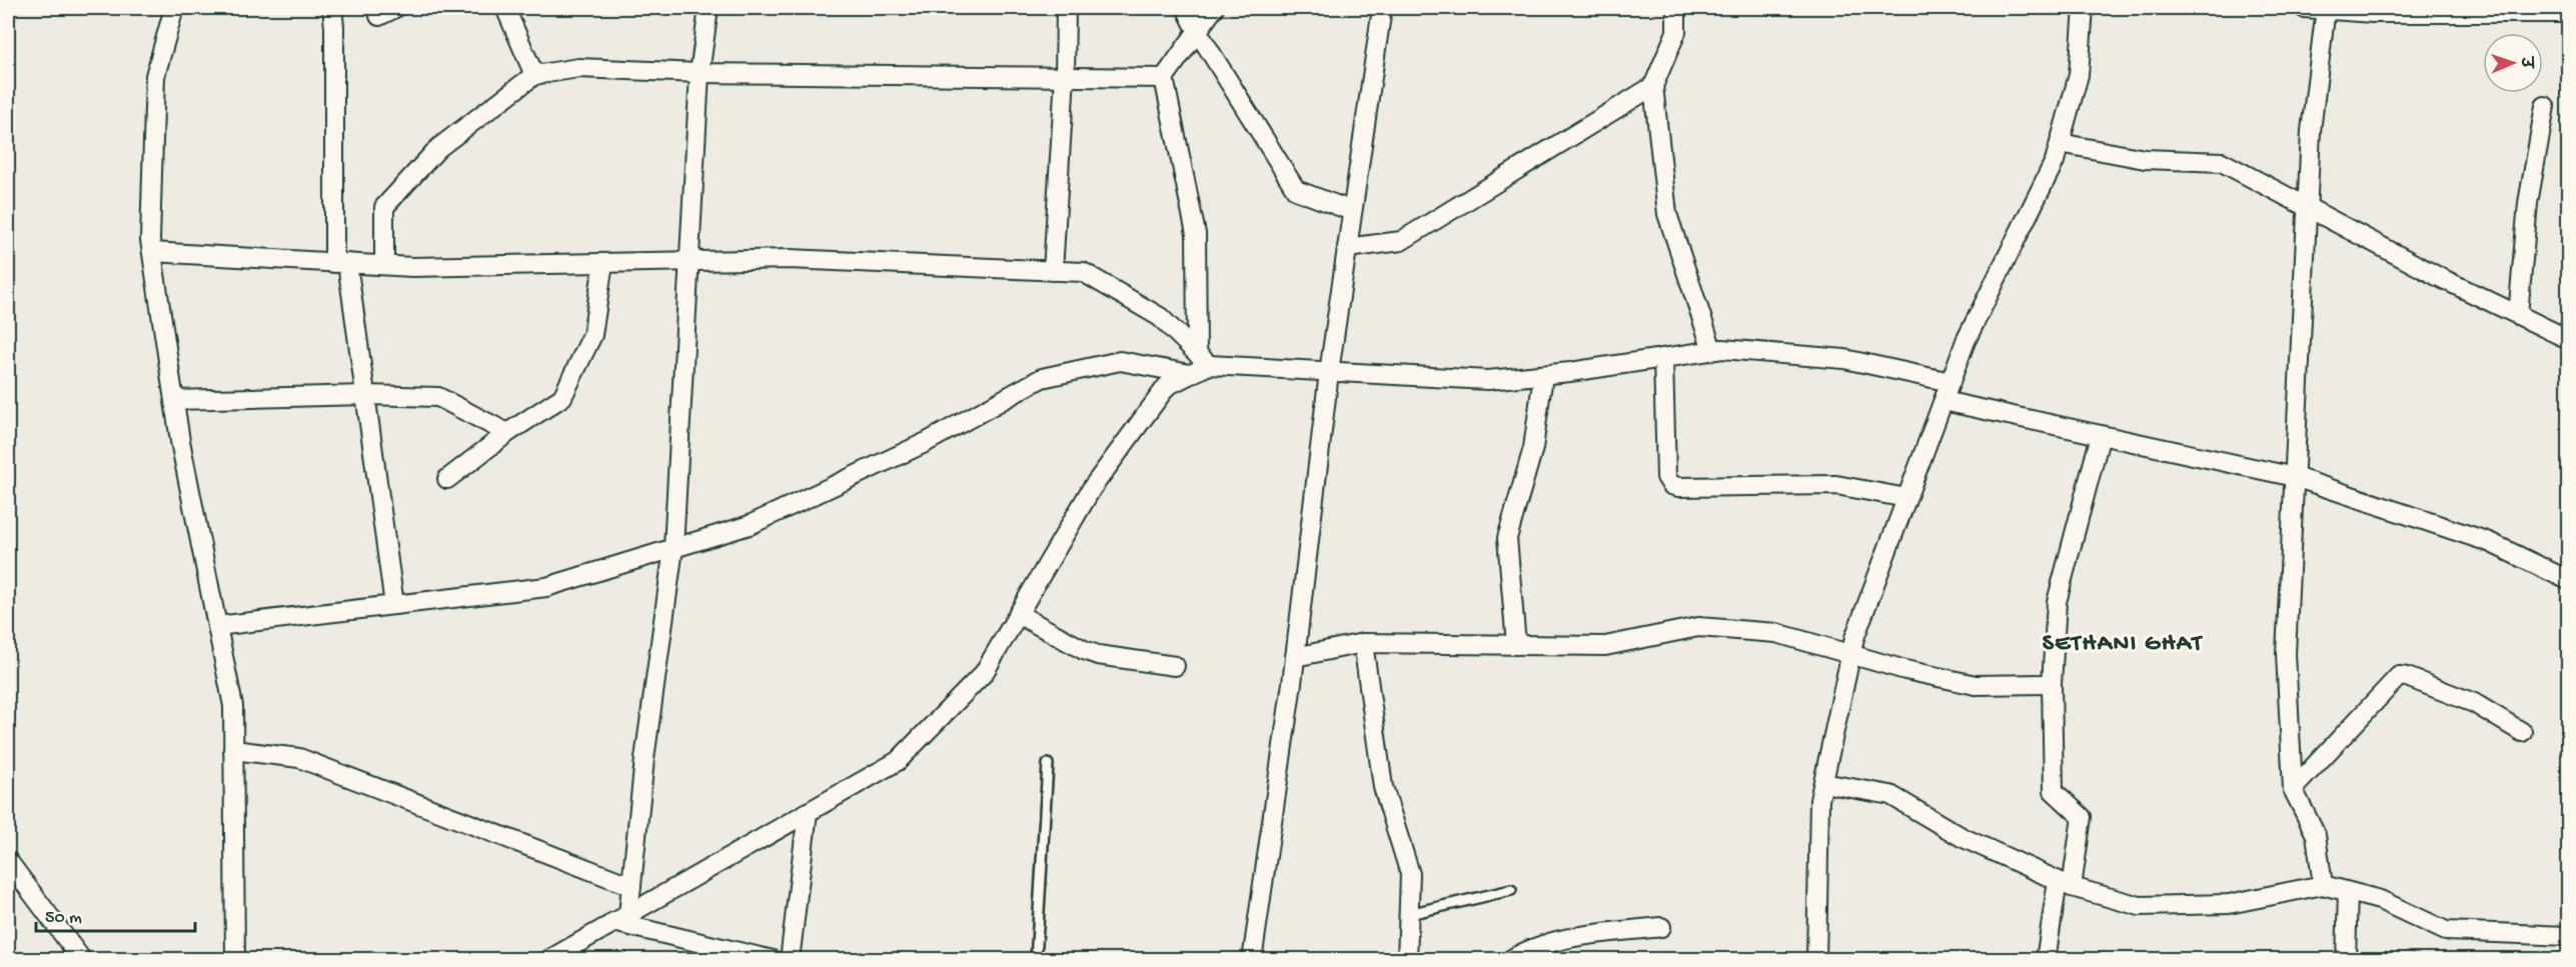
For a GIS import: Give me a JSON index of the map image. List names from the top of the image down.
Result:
{
  "districts": ["SETHANI GHAT"],
  "scale_bar": "50 m",
  "north": "right"
}
